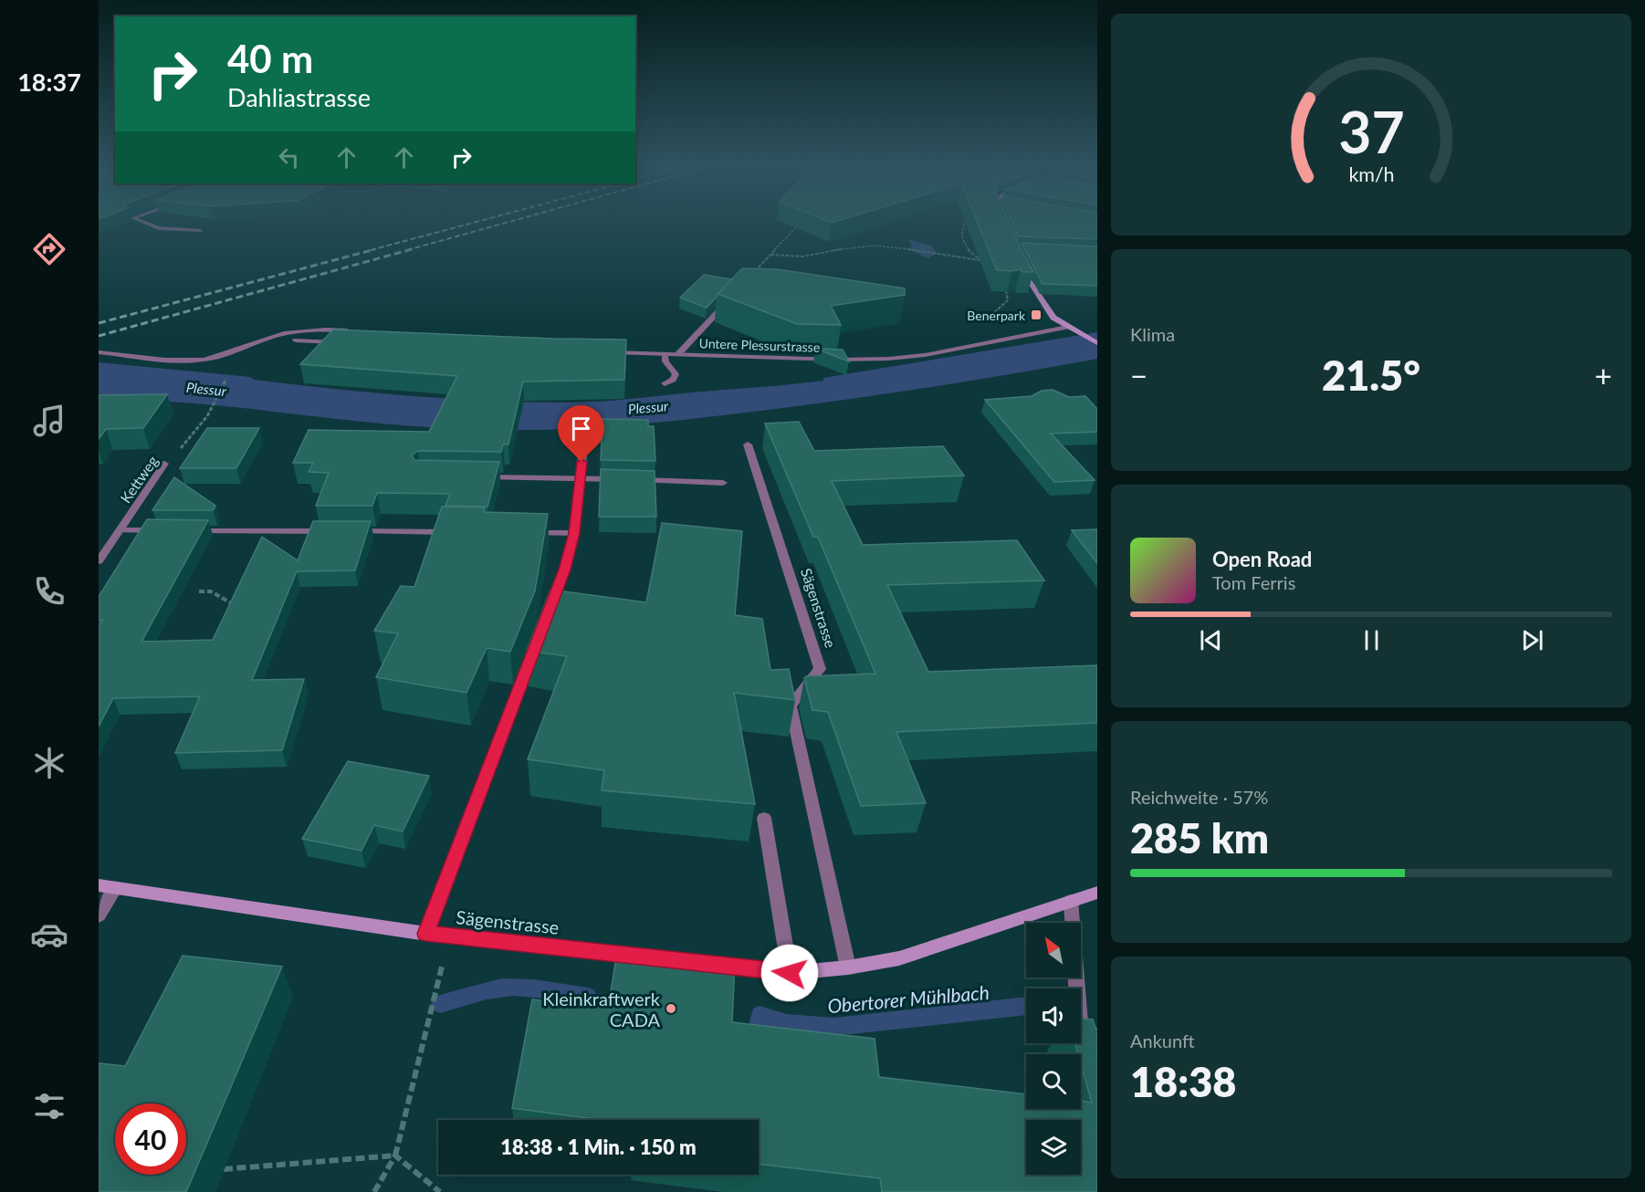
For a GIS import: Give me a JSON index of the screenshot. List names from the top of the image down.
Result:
{
  "streets": {
    "street": ["Untere Plessurstrasse", "Kettweg", "Sägenstrasse"]
  },
  "water": ["Plessur", "Obertorer Mühlbach"],
  "places": {
    "transit": ["Benerpark"],
    "other": ["Kleinkraftwerk CADA"]
  },
  "north": "top left",
  "page": {
    "tabs": "18:37",
    "turn": ["40 m", "Dahliastrasse"],
    "tile": [
      "Klima",
      ["Reichweite · 57%", "285 km"],
      ["Ankunft", "18:38"]
    ],
    "heat": ["−", "21.5°", "+"],
    "song": ["Open Road", "Tom Ferris"],
    "limit": "40",
    "trip": "18:38 · 1 Min. · 150 m",
    "gauge": ["37", "km/h"]
  }
}
